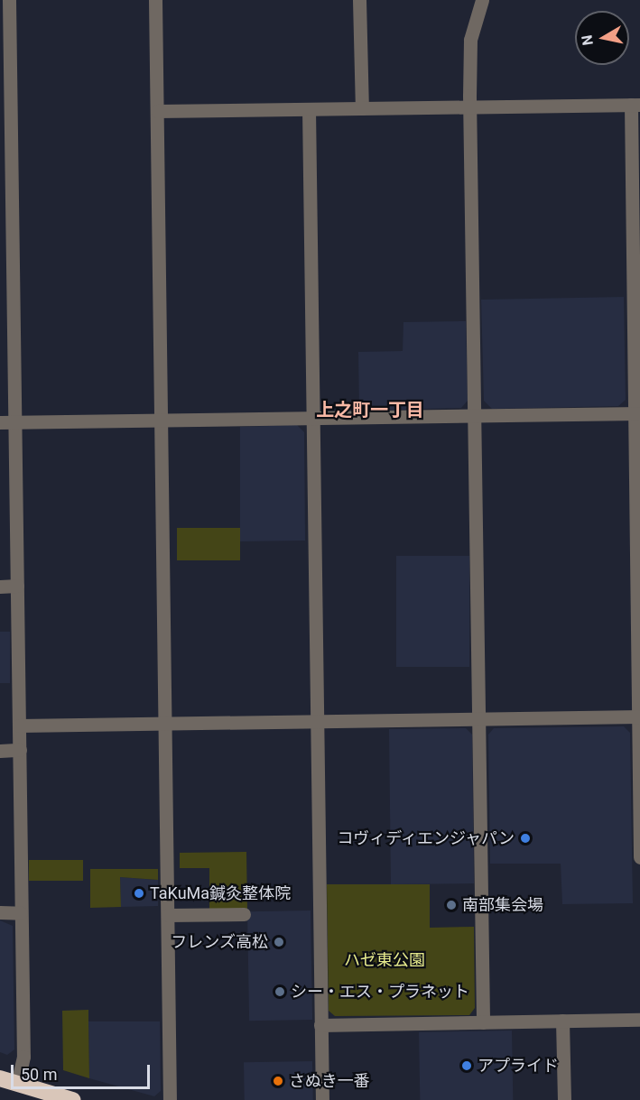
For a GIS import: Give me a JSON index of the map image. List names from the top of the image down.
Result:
{
  "districts": ["上之町一丁目"],
  "parks": ["ハゼ東公園"],
  "places": [
    "コヴィディエンジャパン",
    "TaKuMa鍼灸整体院",
    "南部集会場",
    "フレンズ高松",
    "シー・エス・プラネット",
    "アプライド",
    "さぬき一番"
  ],
  "scale_bar": "50 m",
  "north": "left"
}
